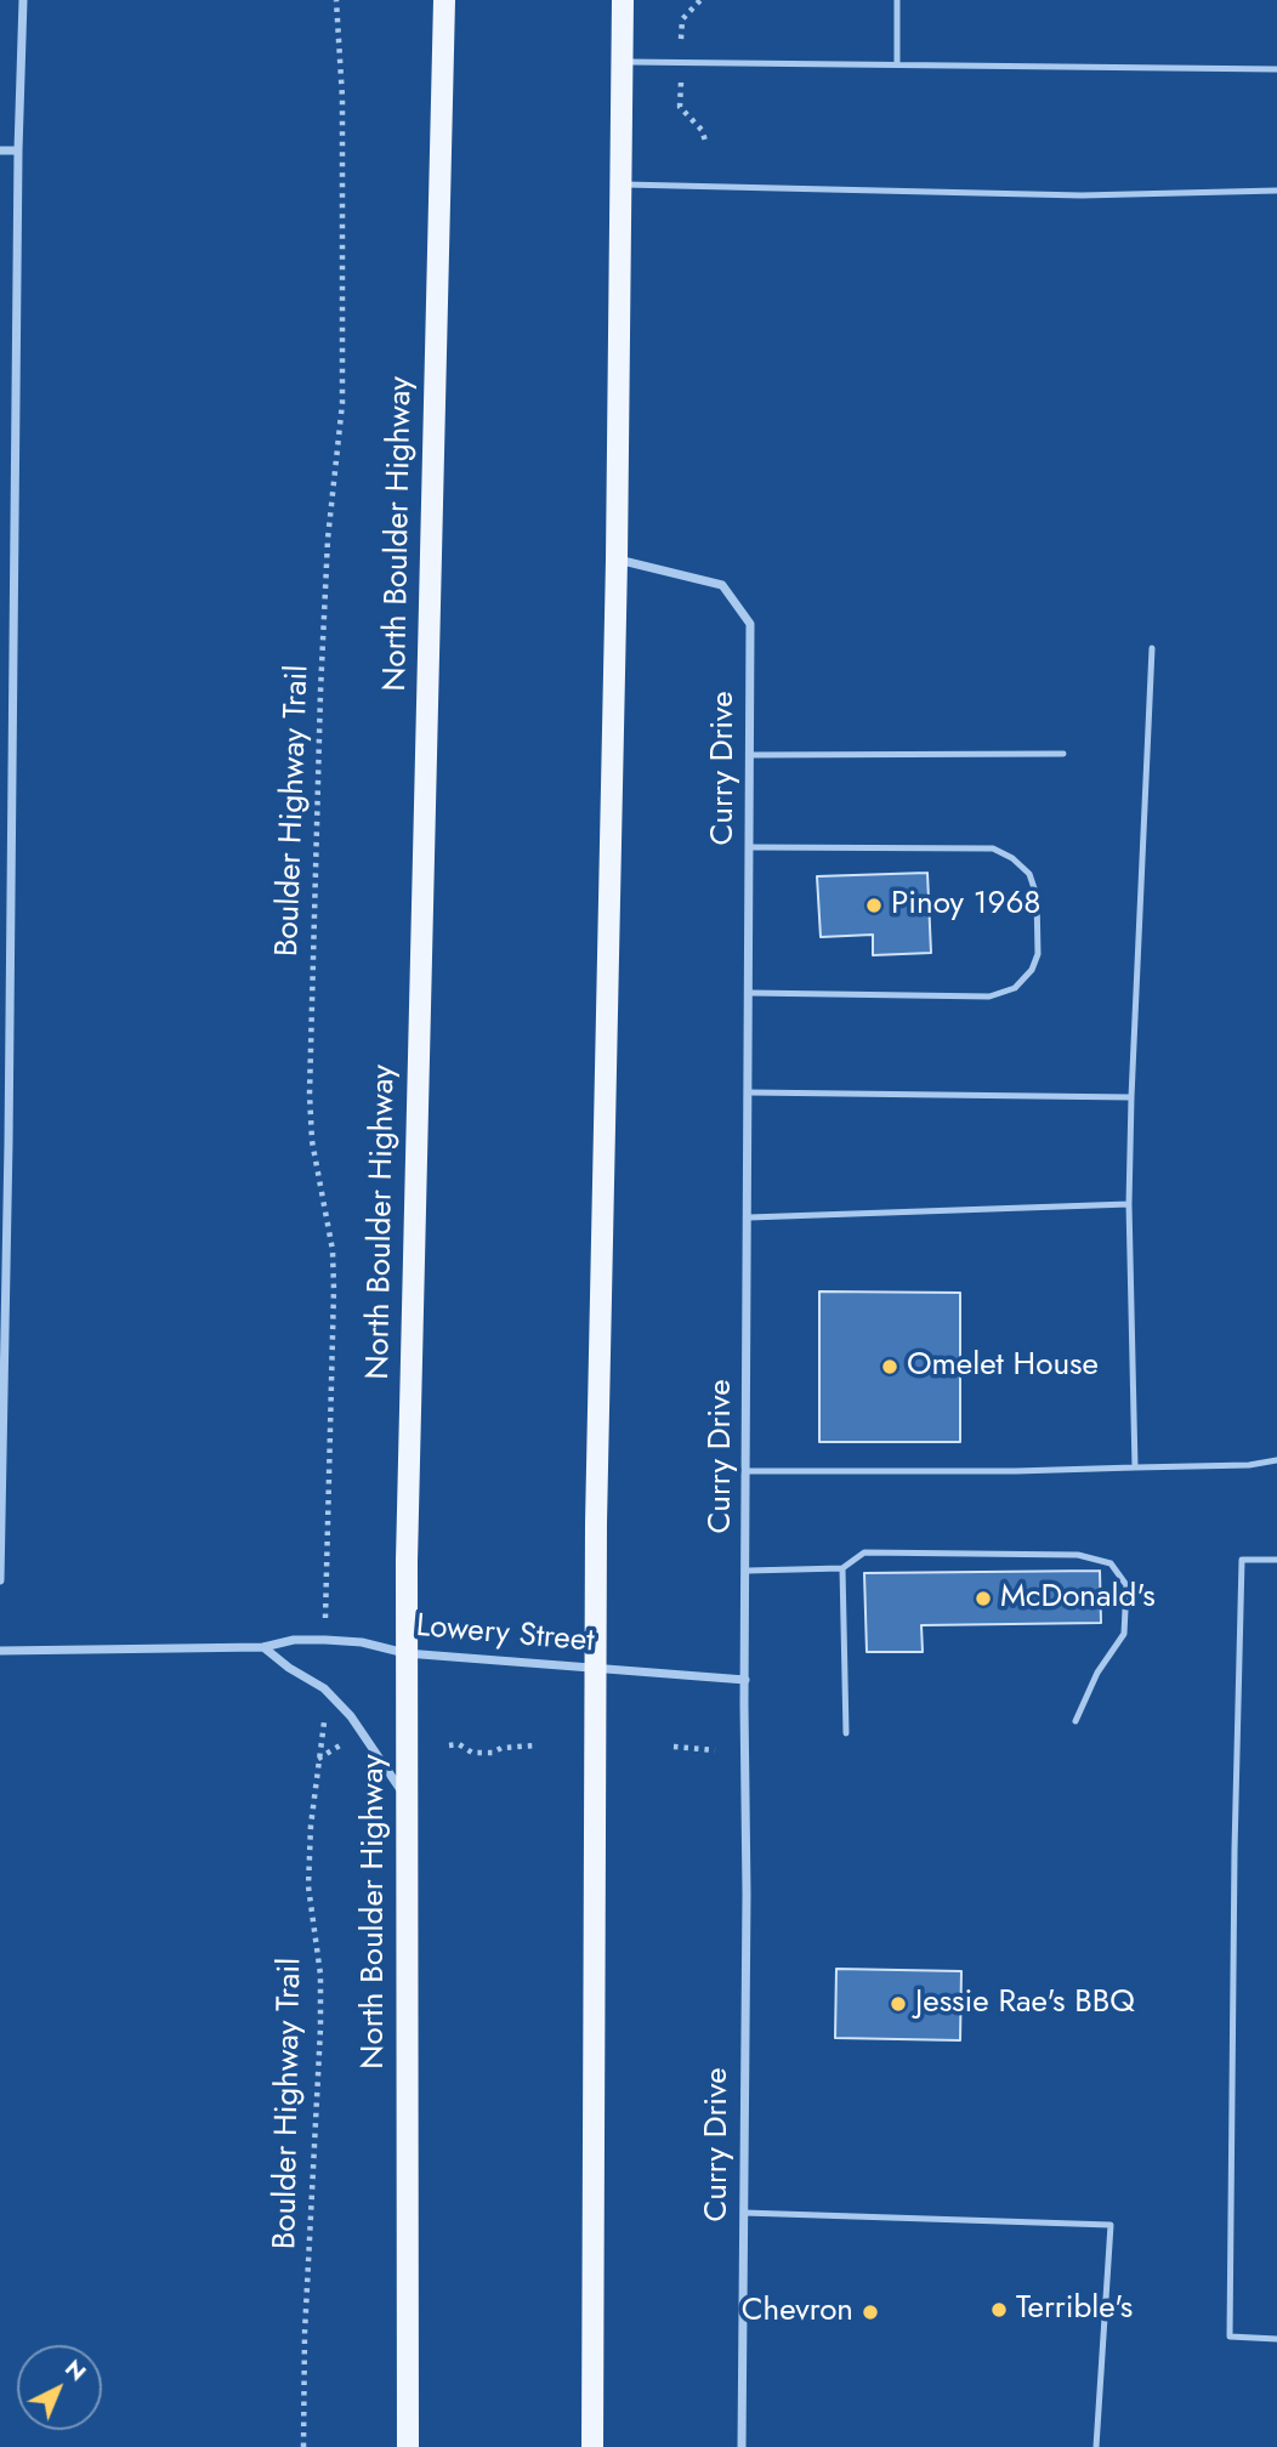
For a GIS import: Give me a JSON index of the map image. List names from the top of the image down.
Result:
{
  "streets": {
    "main road": ["North Boulder Highway"],
    "street": ["Curry Drive", "Lowery Street"],
    "path": ["Boulder Highway Trail"]
  },
  "crossings": [
    ["North Boulder Highway", "Lowery Street"],
    ["Curry Drive", "Lowery Street"]
  ],
  "places": [
    "Pinoy 1968",
    "Omelet House",
    "McDonald's",
    "Jessie Rae's BBQ",
    "Terrible's",
    "Chevron"
  ],
  "north": "top right"
}
